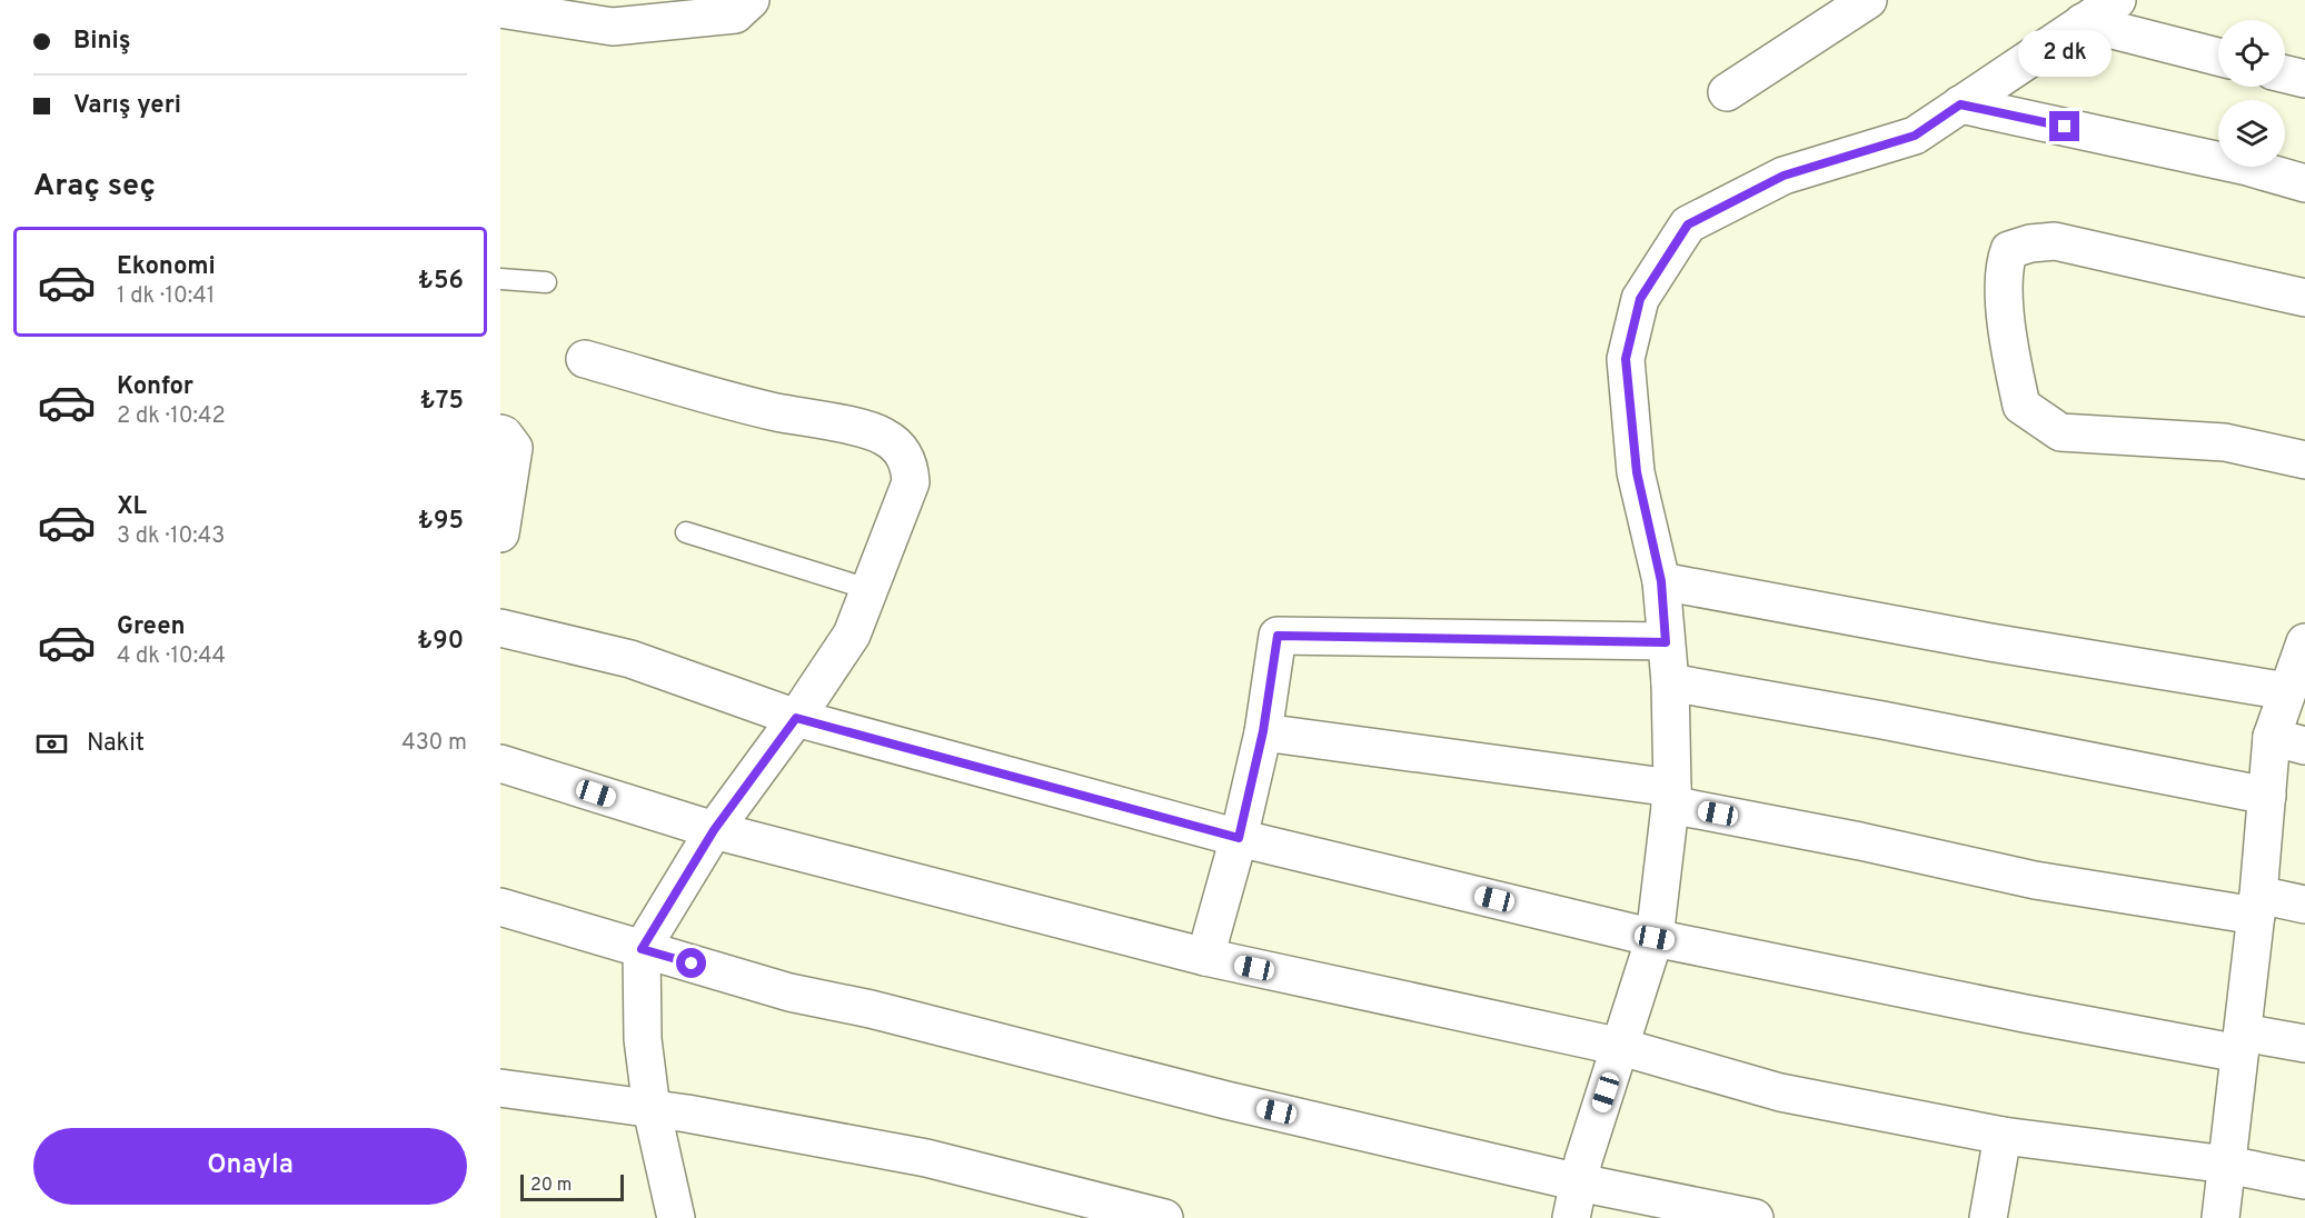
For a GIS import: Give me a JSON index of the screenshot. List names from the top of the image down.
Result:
{
  "scale_bar": "20 m",
  "page": {
    "banner": ["Biniş", "Varış yeri"],
    "bubble": "2 dk",
    "heading": "Araç seç",
    "list": [
      {
        "name": "Ekonomi",
        "note": "1 dk · 10:41",
        "value": "₺56"
      },
      {
        "name": "Konfor",
        "note": "2 dk · 10:42",
        "value": "₺75"
      },
      {
        "name": "XL",
        "note": "3 dk · 10:43",
        "value": "₺95"
      },
      {
        "name": "Green",
        "note": "4 dk · 10:44",
        "value": "₺90"
      }
    ],
    "pay": ["Nakit", "430 m"],
    "buttons": "Onayla",
    "scale": "20 m"
  }
}
